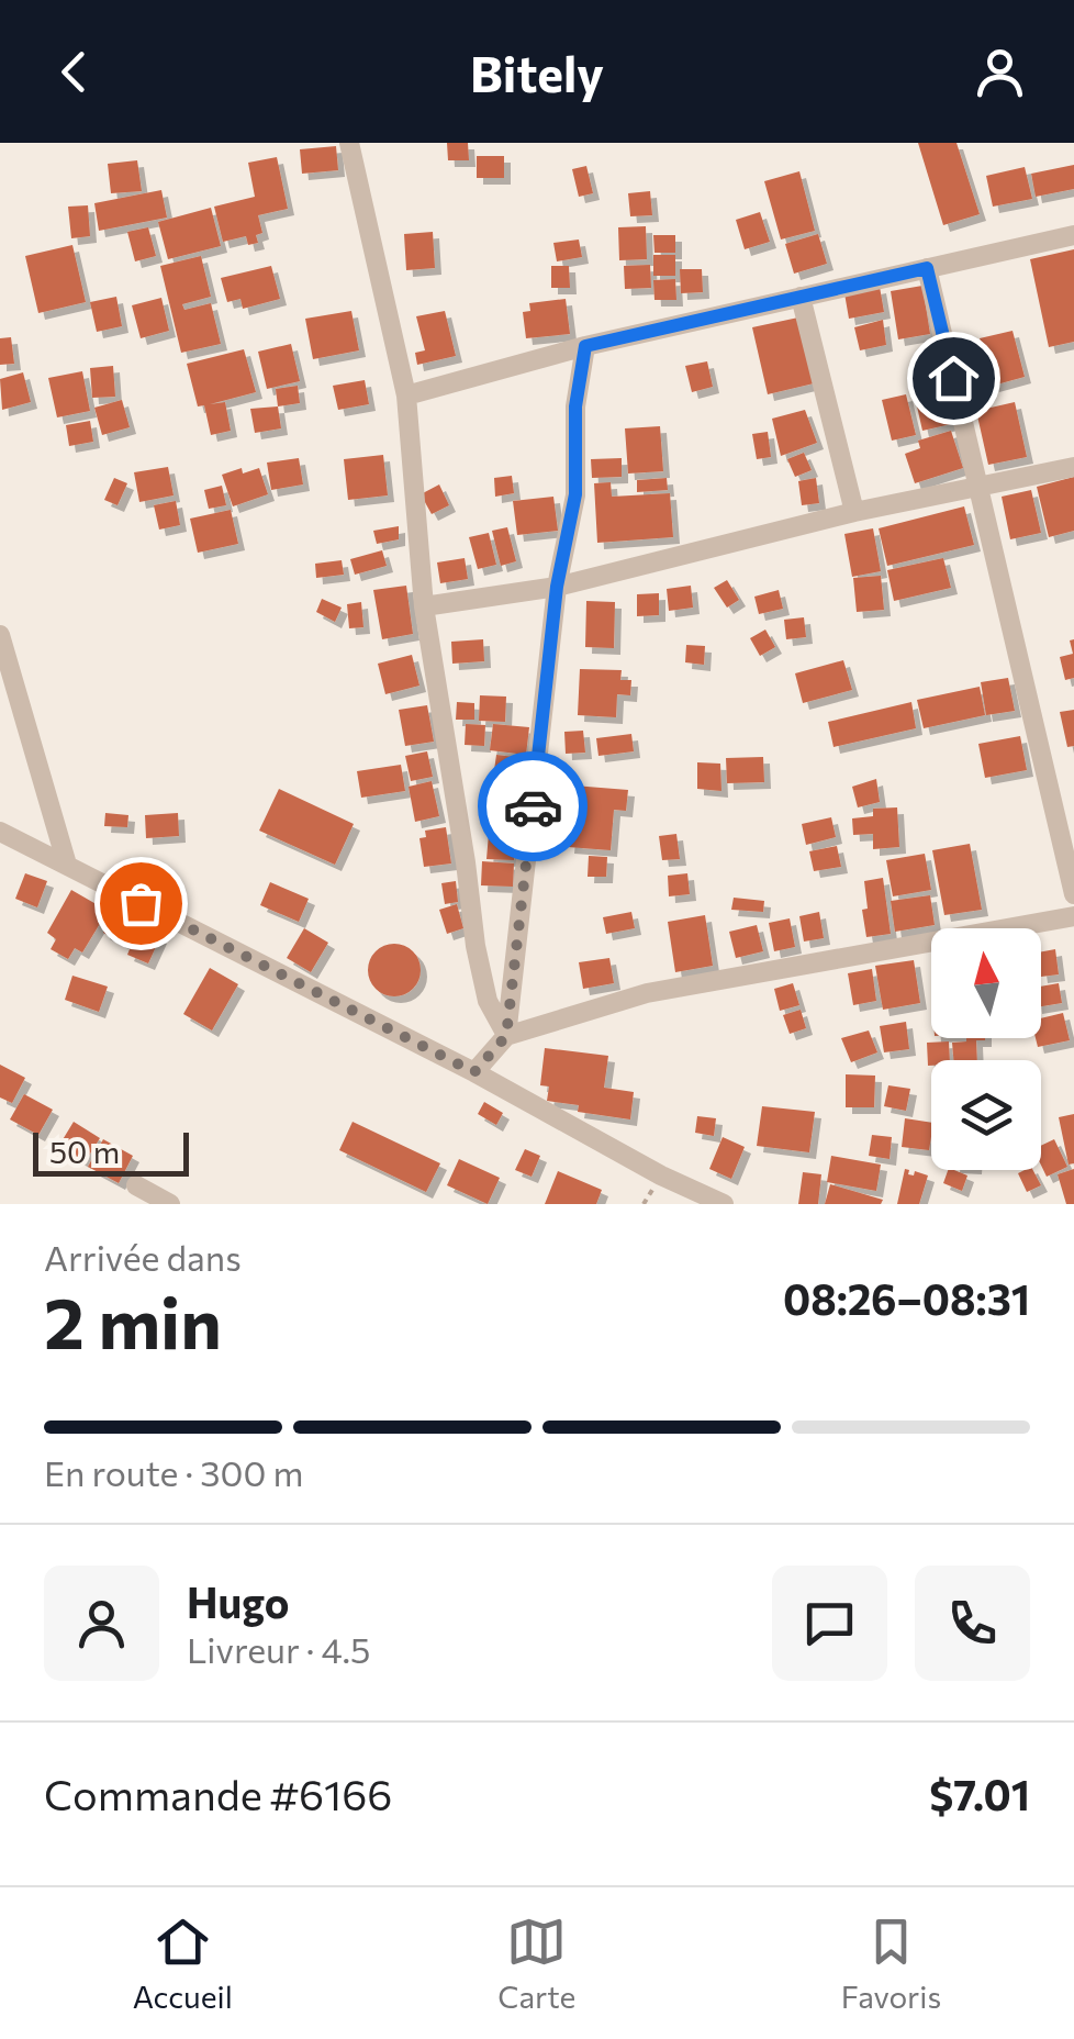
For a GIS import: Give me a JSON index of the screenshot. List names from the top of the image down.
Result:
{
  "scale_bar": "50 m",
  "north": "top",
  "page": {
    "header": "Bitely",
    "scale": "50 m",
    "heading": ["2 min", "Arrivée dans", "08:26–08:31"],
    "panel": [
      "Hugo",
      "Livreur · 4.5",
      "Commande #6166",
      "$7.01"
    ],
    "bar": "En route · 300 m",
    "tabs": ["Accueil", "Carte", "Favoris"]
  }
}
